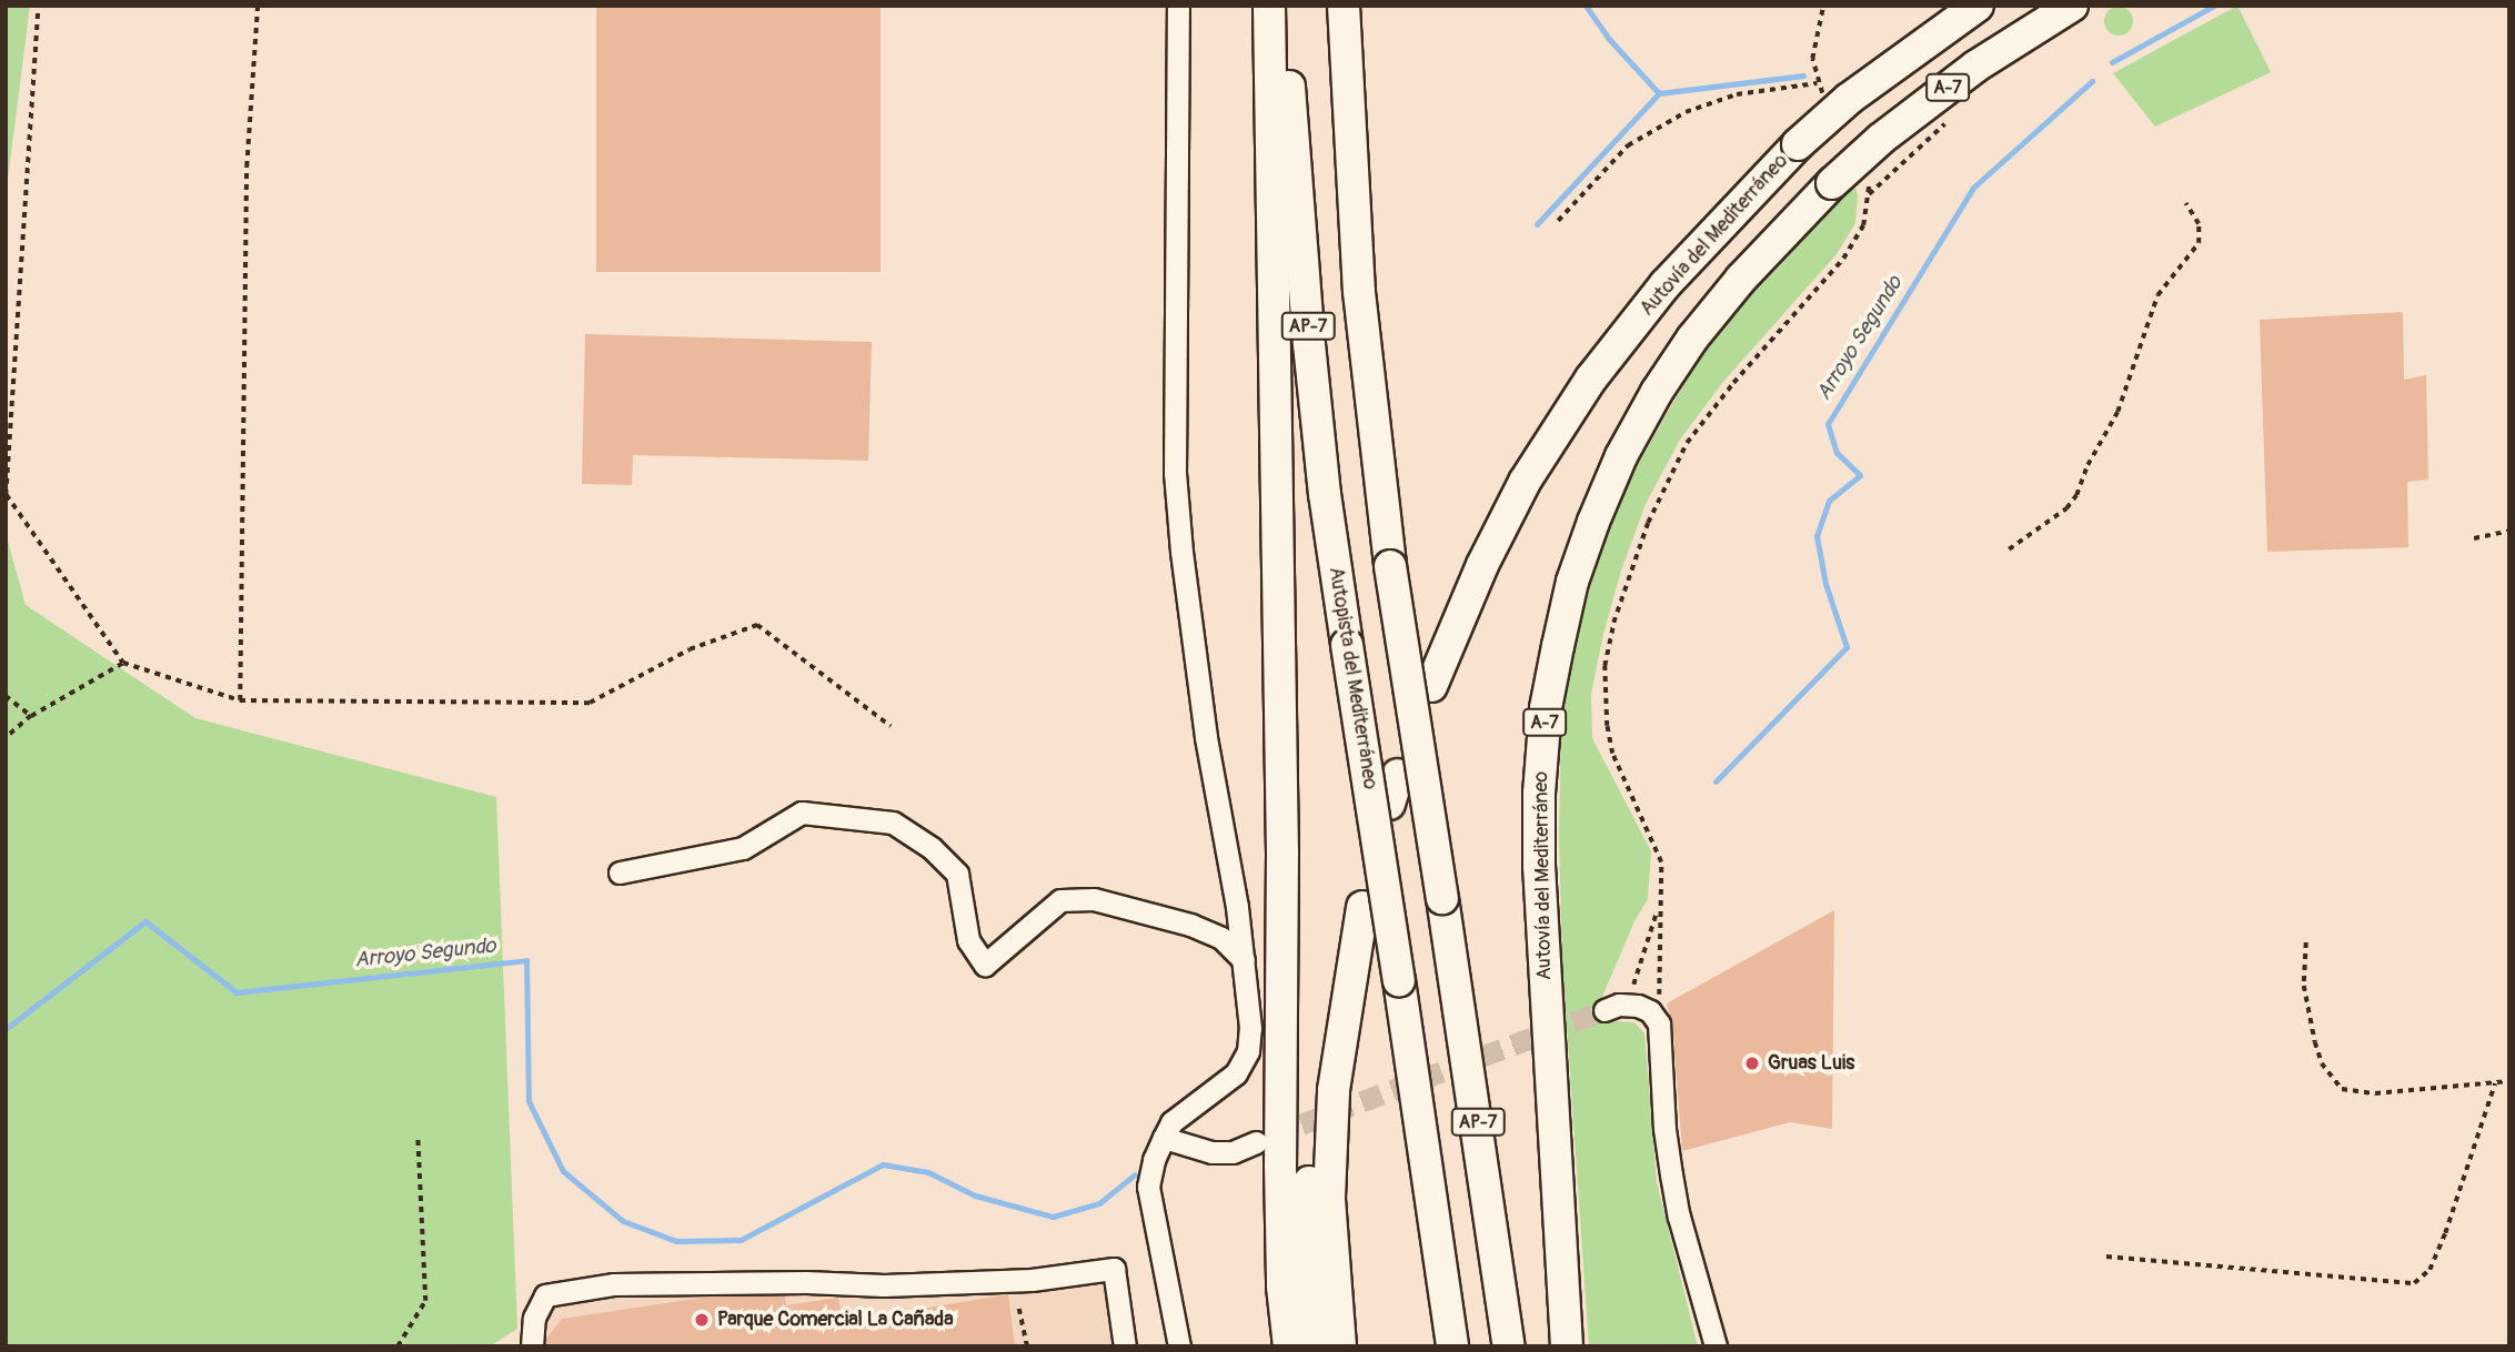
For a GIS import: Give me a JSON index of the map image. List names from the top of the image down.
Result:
{
  "streets": {
    "highway": [
      "A-7",
      "Autovía del Mediterráneo",
      "AP-7",
      "Autopista del Mediterráneo"
    ]
  },
  "water": ["Arroyo Segundo"],
  "places": ["Gruas Luis", "Parque Comercial La Cañada"]
}
